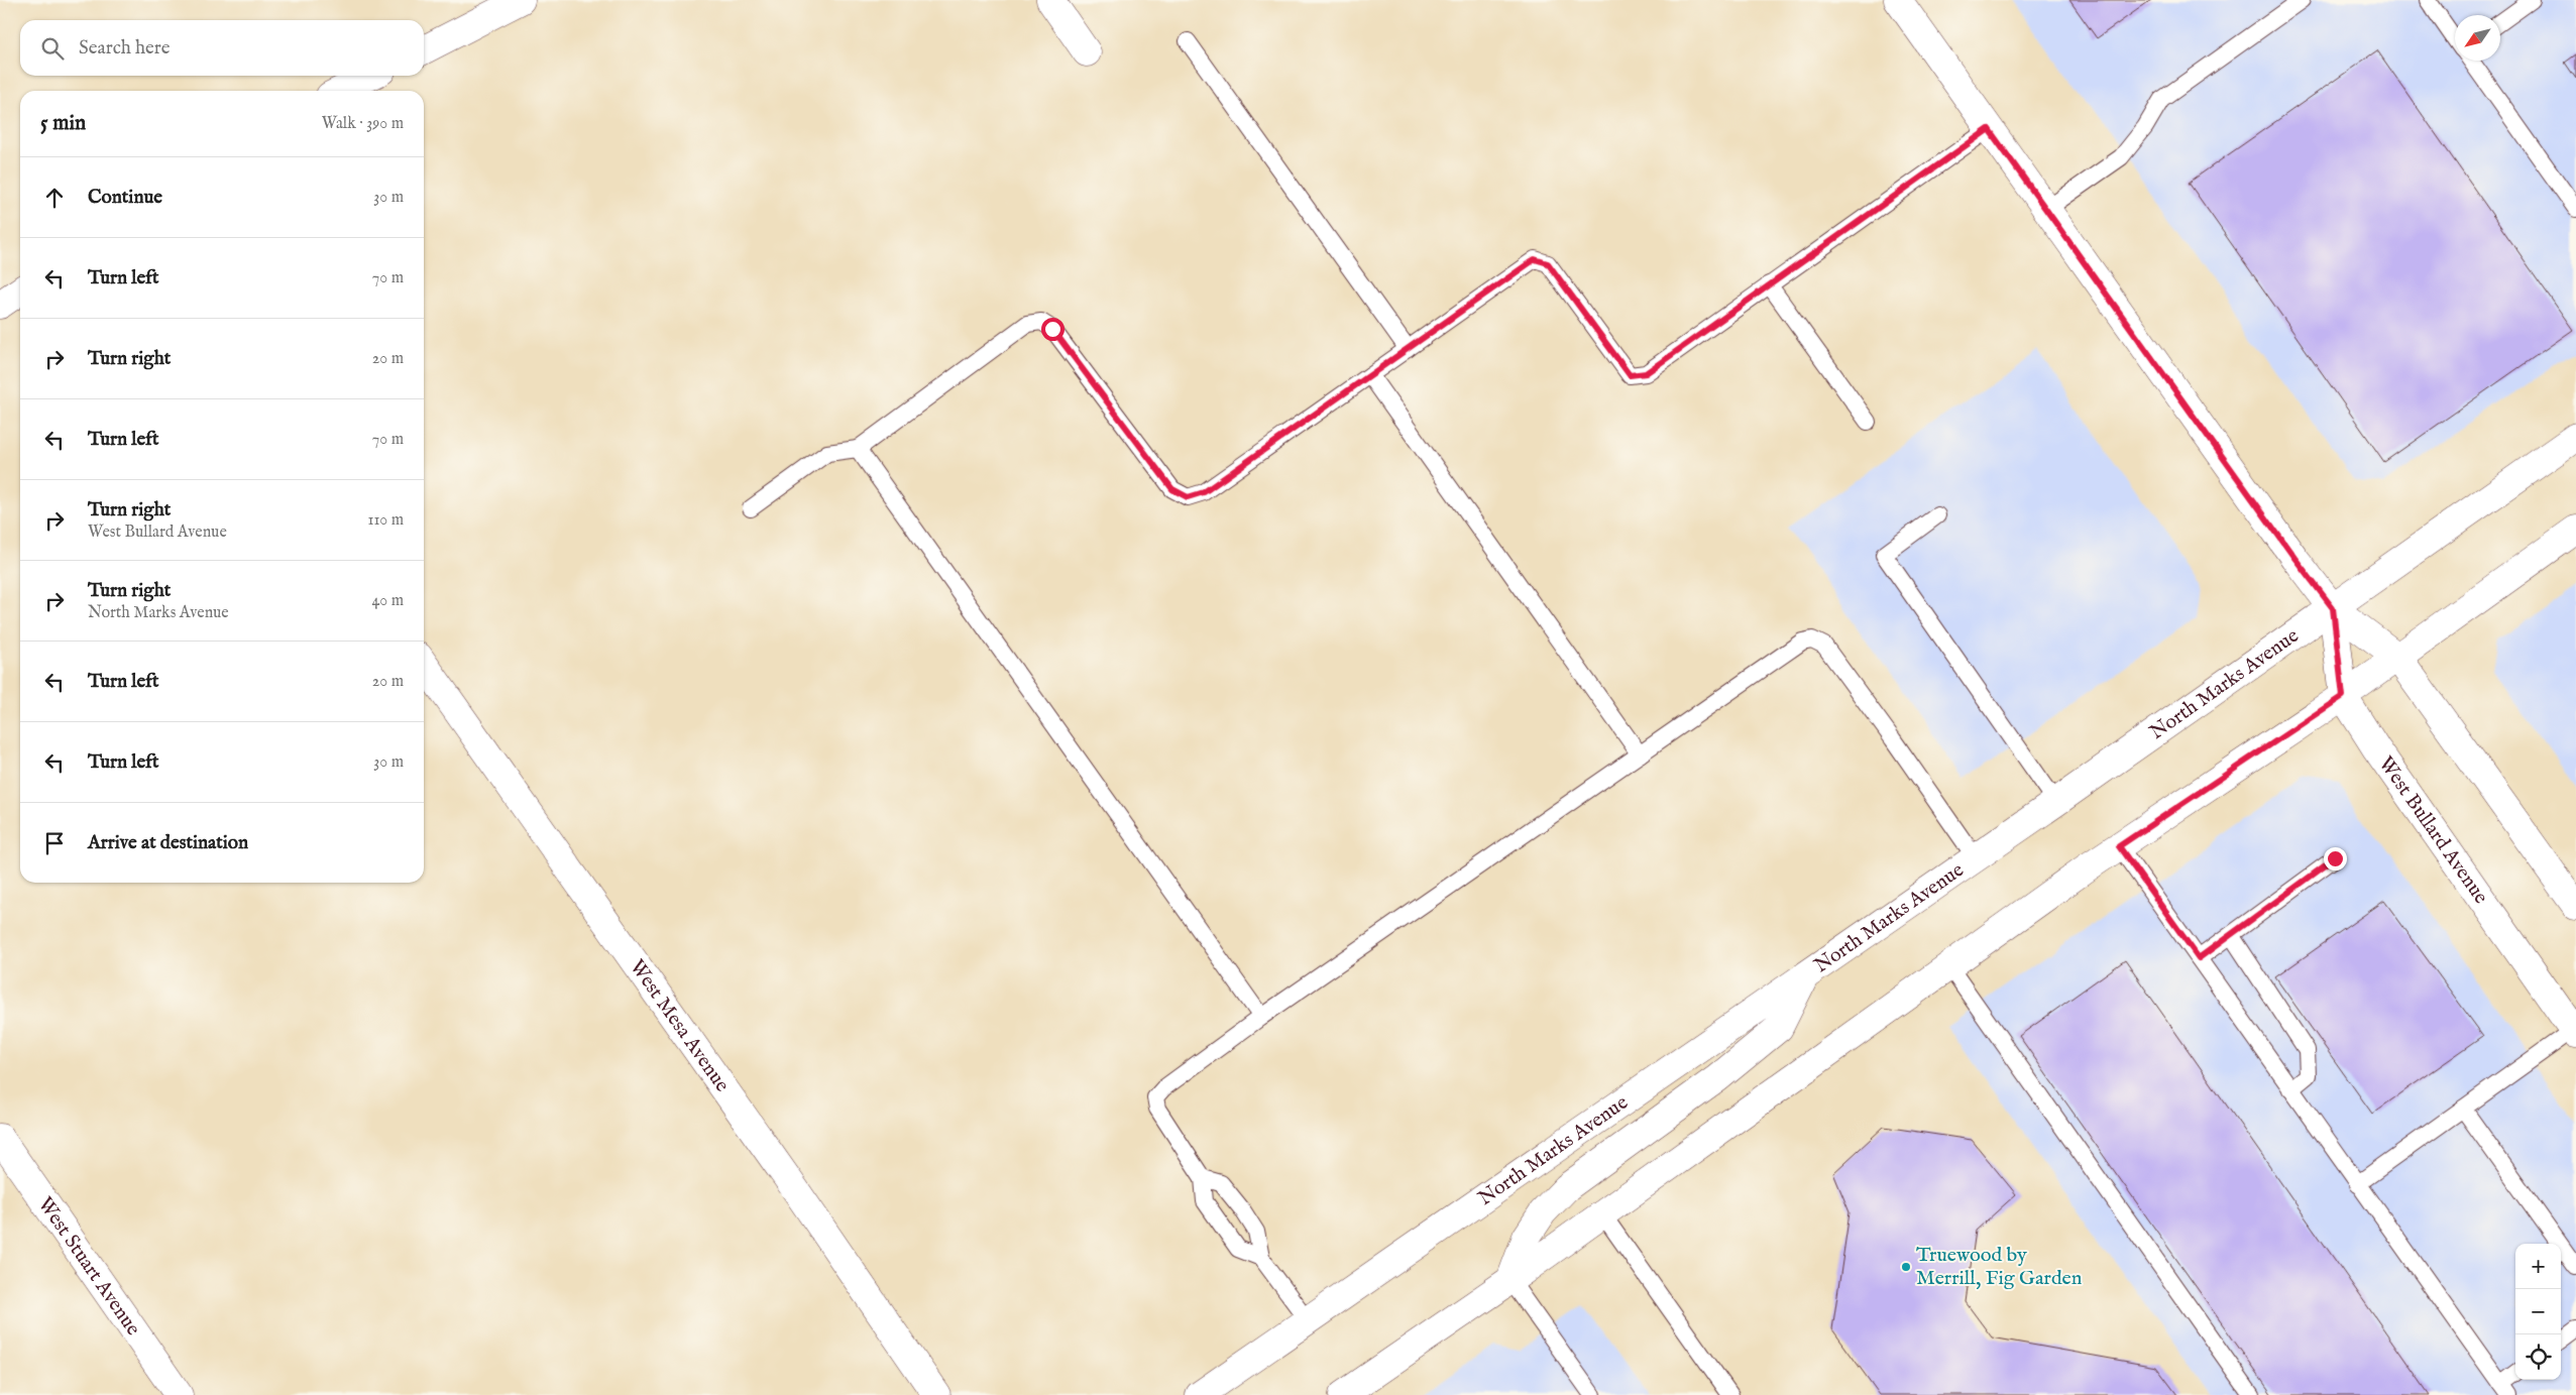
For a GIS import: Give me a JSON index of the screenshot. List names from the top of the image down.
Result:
{
  "streets": {
    "main road": [
      "North Marks Avenue",
      "West Bullard Avenue",
      "West Mesa Avenue",
      "West Stuart Avenue"
    ]
  },
  "crossings": [
    ["North Marks Avenue", "West Bullard Avenue"]
  ],
  "places": ["Truewood by Merrill, Fig Garden"],
  "north": "bottom left",
  "page": {
    "search": "Search here",
    "heading": ["5 min", "Walk · 390 m"],
    "list": [
      ["Continue", "30 m"],
      ["Turn left", "70 m"],
      ["Turn right", "20 m"],
      ["Turn left", "70 m"],
      ["Turn right", "West Bullard Avenue", "110 m"],
      ["Turn right", "North Marks Avenue", "40 m"],
      ["Turn left", "20 m"],
      ["Turn left", "30 m"],
      "Arrive at destination"
    ],
    "map_buttons": ["+", "−"]
  }
}
